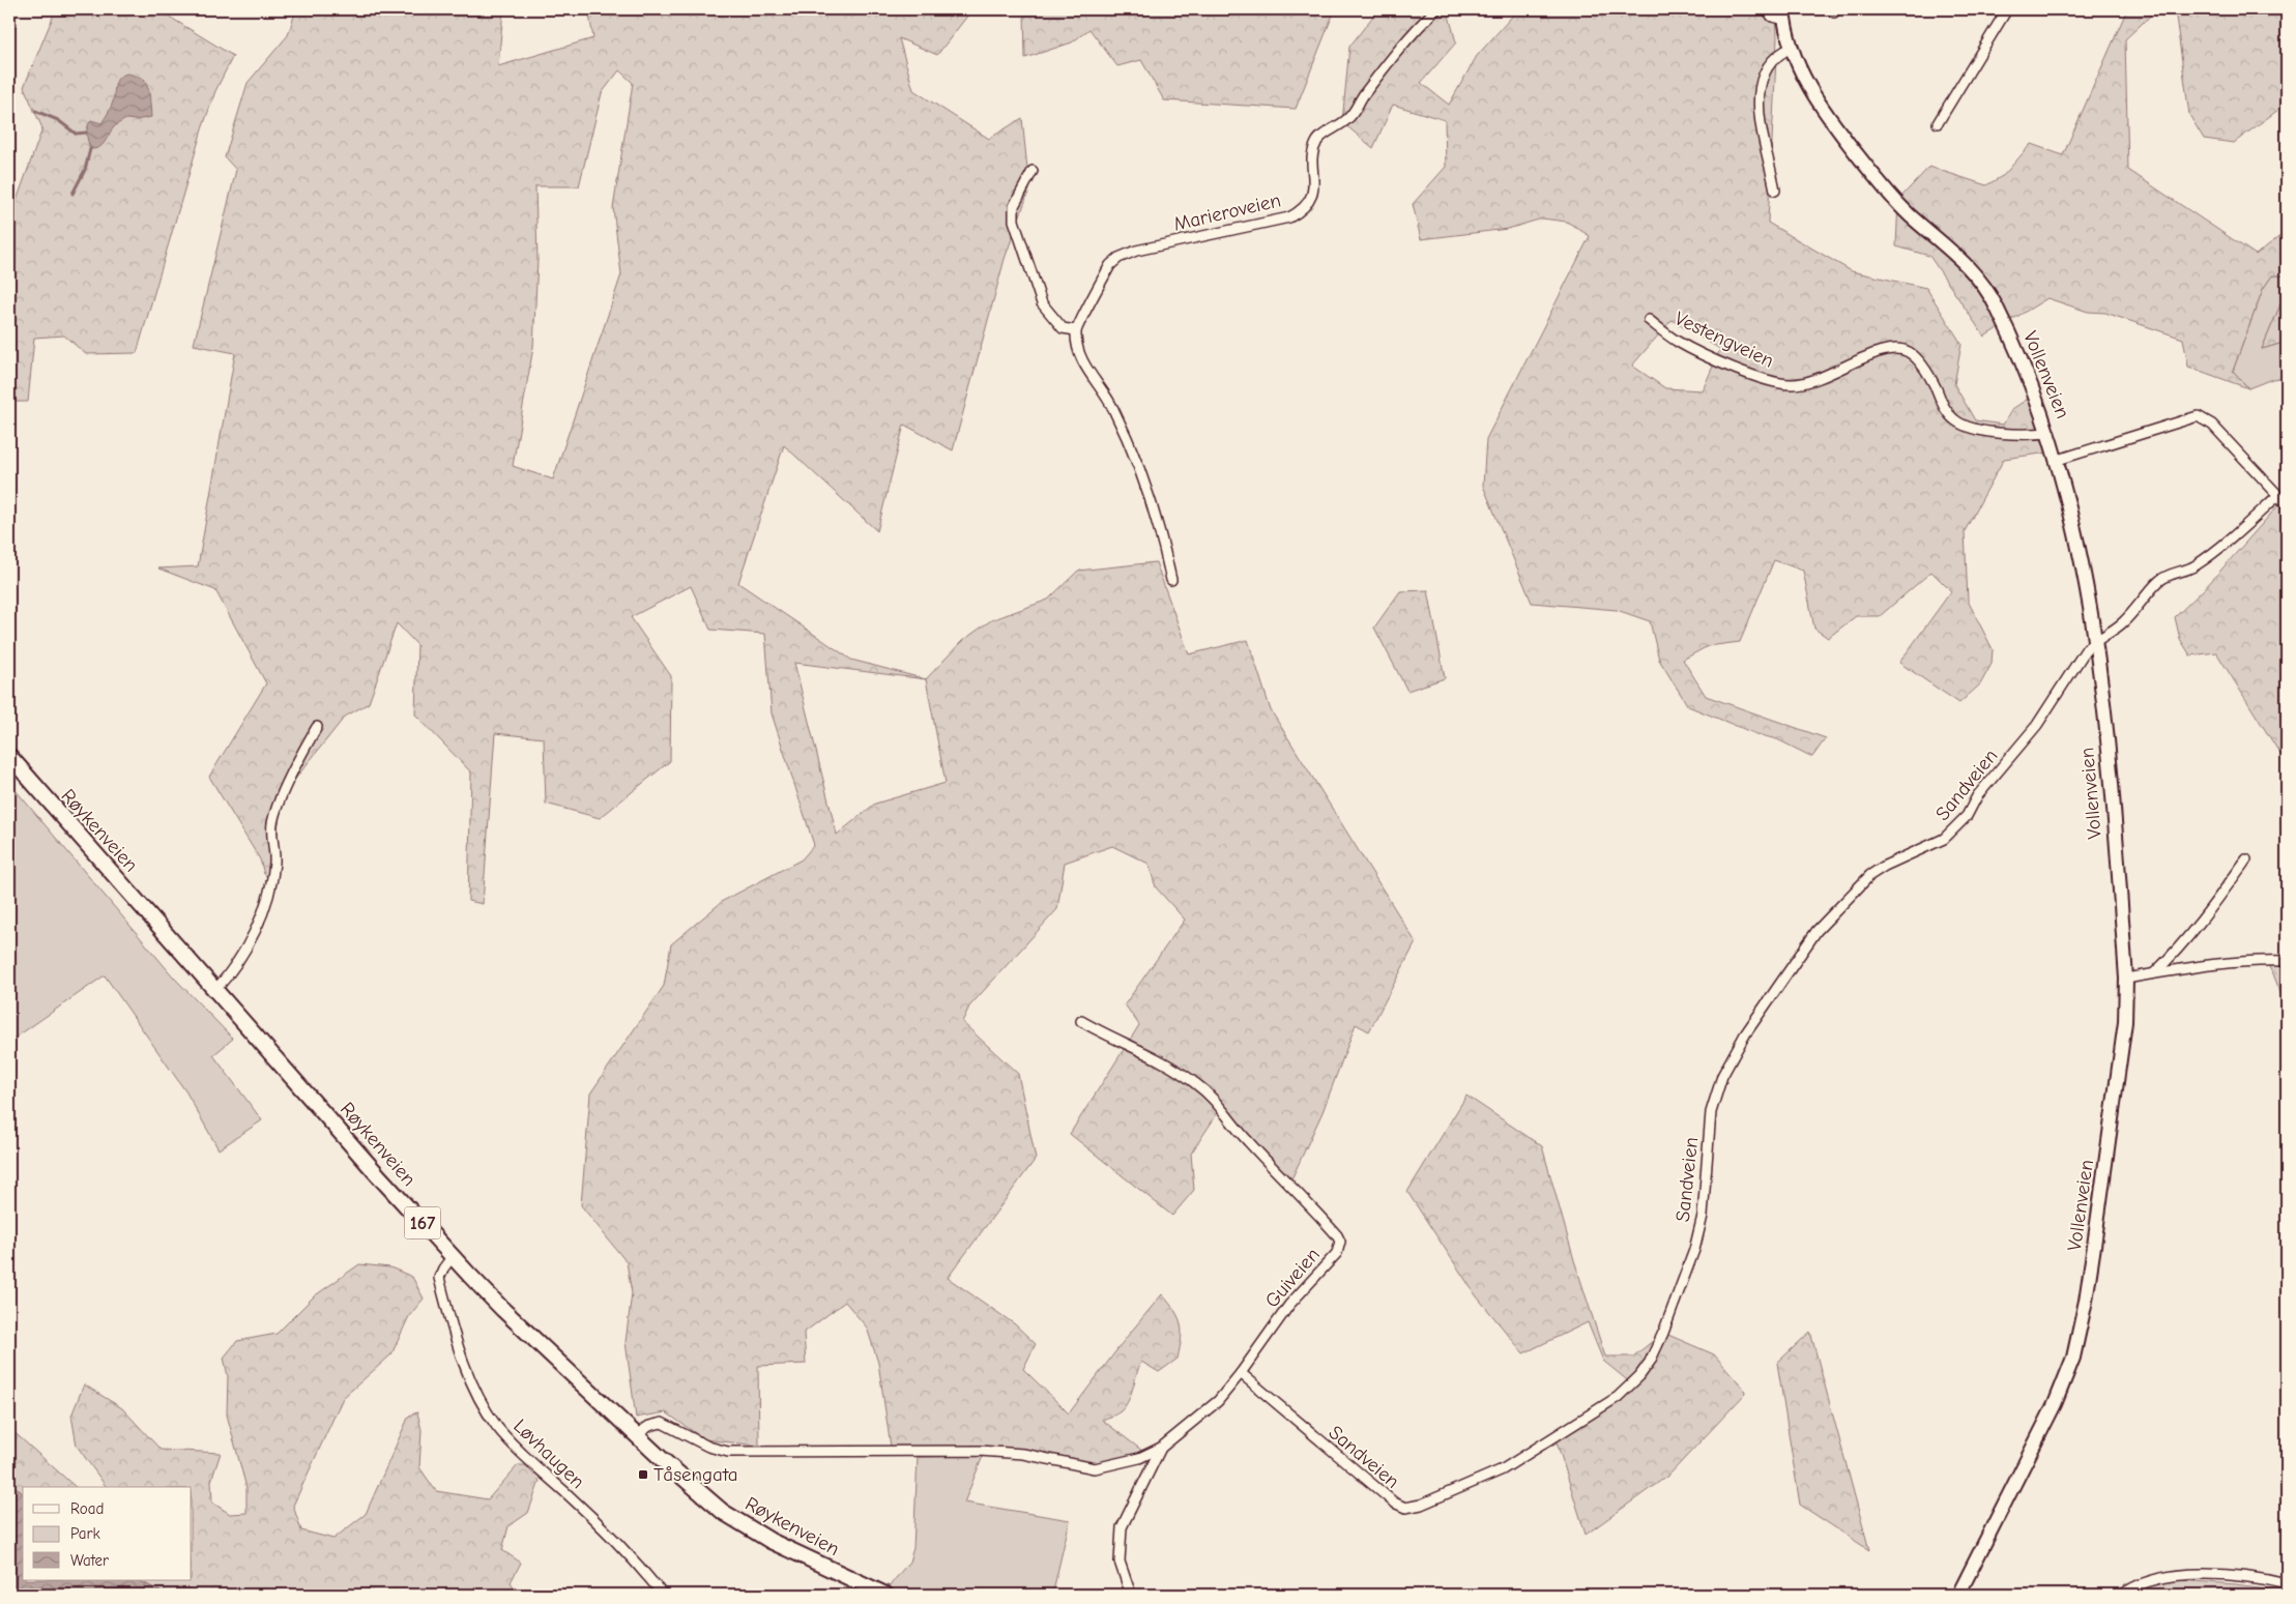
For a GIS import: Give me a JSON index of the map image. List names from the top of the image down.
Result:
{
  "streets": {
    "main road": ["Vollenveien", "Røykenveien", "167"],
    "street": [
      "Marieroveien",
      "Vestengveien",
      "Sandveien",
      "Guiveien",
      "Løvhaugen"
    ]
  },
  "crossings": [
    ["Vestengveien", "Vollenveien"],
    ["Vollenveien", "Sandveien"],
    ["Sandveien", "Guiveien"],
    ["Røykenveien", "Løvhaugen"]
  ],
  "places": {
    "transit": ["Tåsengata"]
  },
  "legend": ["Road", "Park", "Water"]
}
